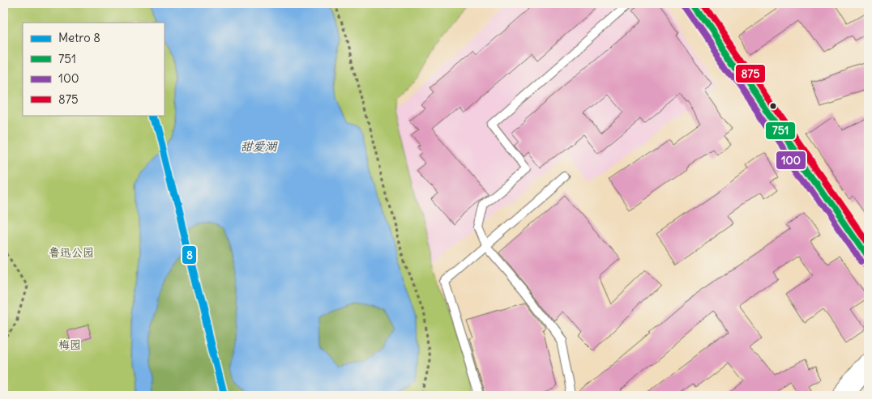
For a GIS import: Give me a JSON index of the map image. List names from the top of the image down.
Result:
{
  "water": ["甜爱湖"],
  "parks": ["鲁迅公园", "梅园"],
  "lines": [
    "transit line 751",
    "transit line 875",
    "transit line 100",
    "metro line 8"
  ],
  "legend": [
    "Metro 8",
    "751",
    "100",
    "875"
  ]
}
